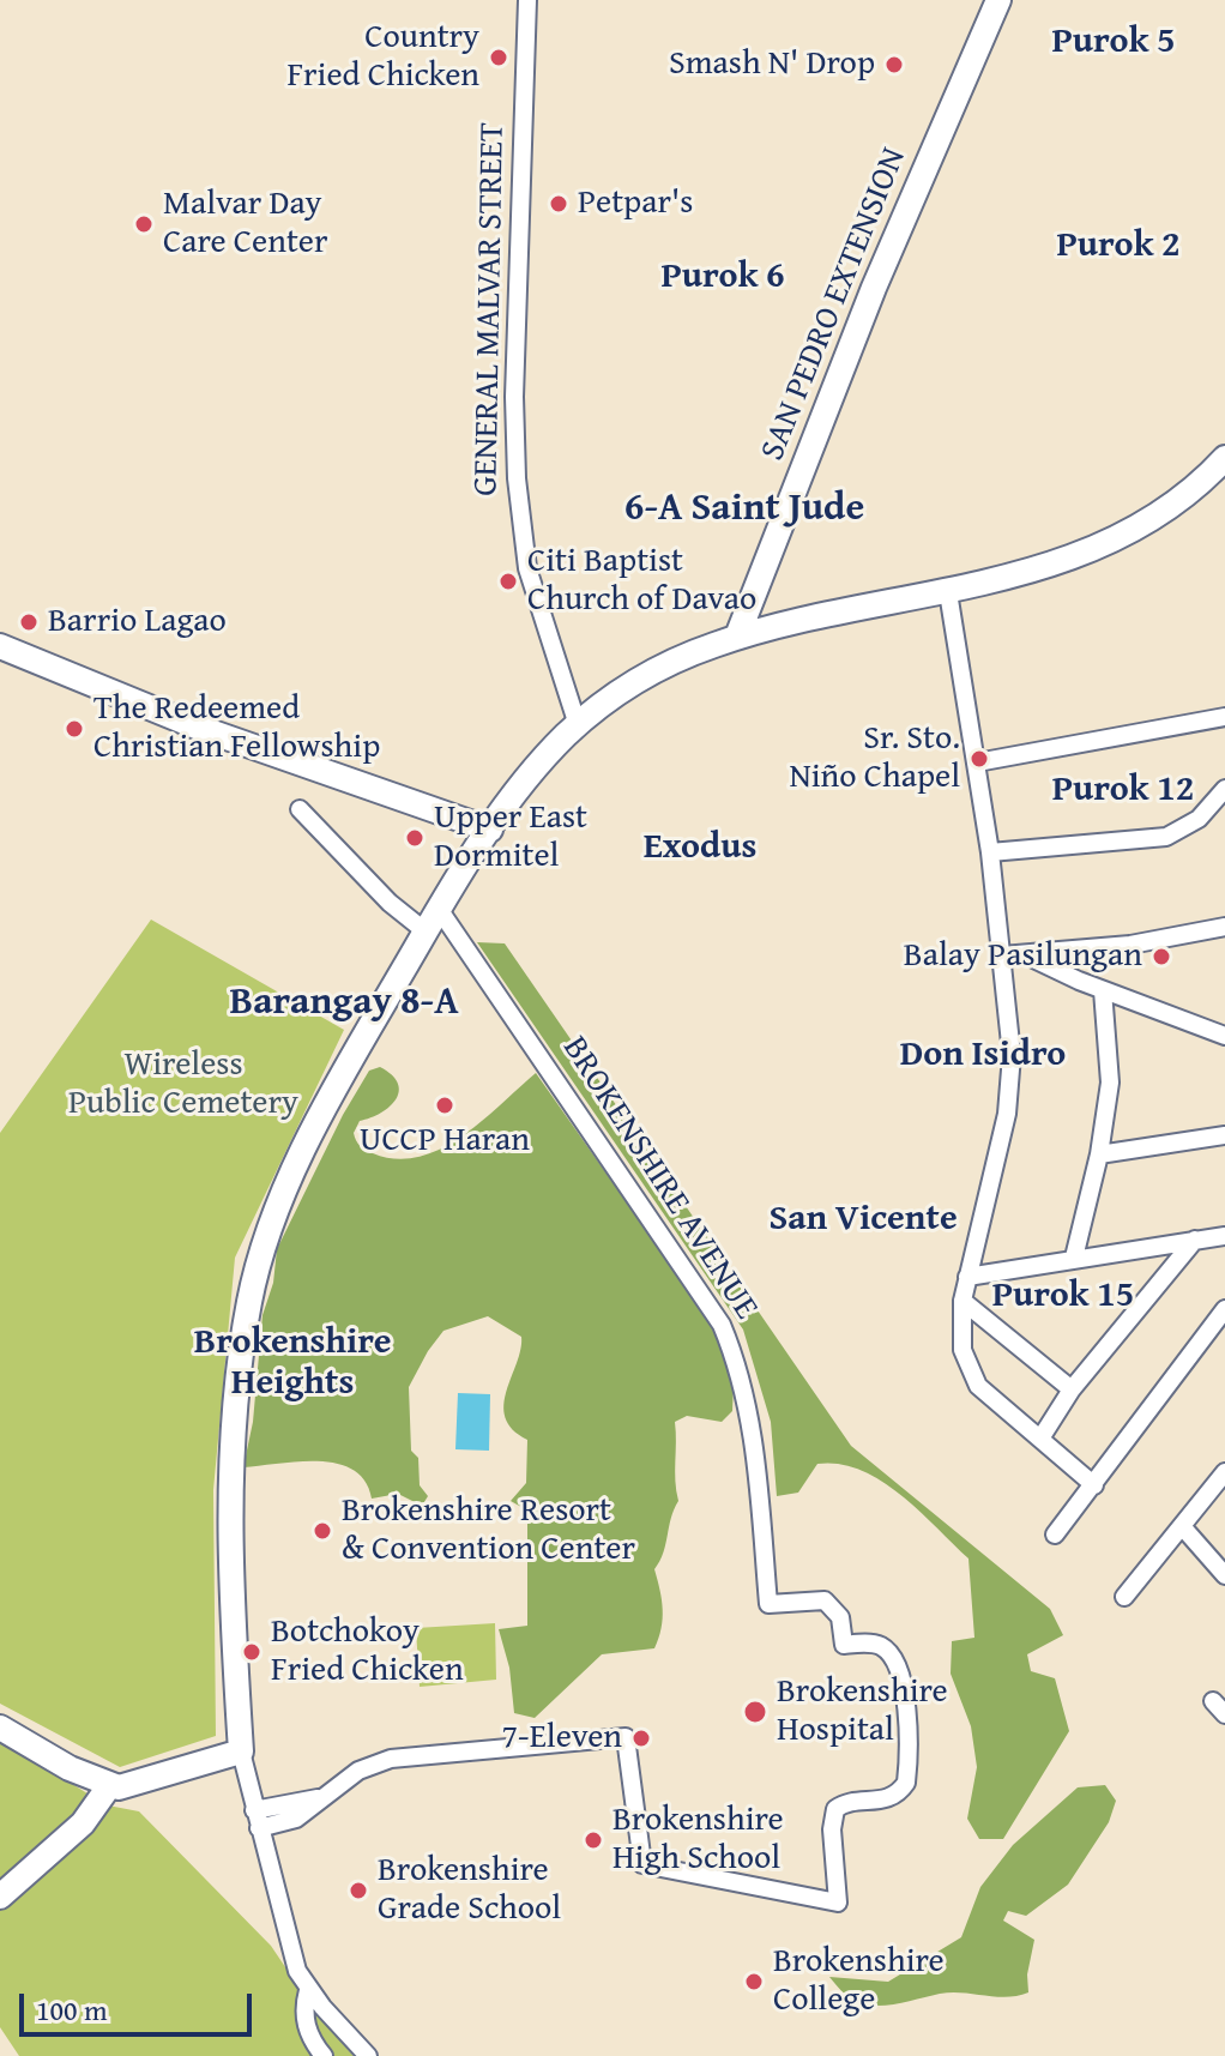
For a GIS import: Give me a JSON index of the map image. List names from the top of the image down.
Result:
{
  "streets": {
    "main road": ["SAN PEDRO EXTENSION"],
    "street": ["GENERAL MALVAR STREET", "BROKENSHIRE AVENUE"]
  },
  "districts": [
    "Purok 5",
    "Purok 2",
    "Purok 6",
    "6-A Saint Jude",
    "Purok 12",
    "Exodus",
    "Barangay 8-A",
    "Don Isidro",
    "San Vicente",
    "Purok 15",
    "Brokenshire Heights"
  ],
  "parks": ["Wireless Public Cemetery"],
  "places": [
    "Country Fried Chicken",
    "Smash N' Drop",
    "Petpar's",
    "Malvar Day Care Center",
    "Citi Baptist Church of Davao",
    "Barrio Lagao",
    "The Redeemed Christian Fellowship",
    "Sr. Sto. Niño Chapel",
    "Upper East Dormitel",
    "Balay Pasilungan",
    "UCCP Haran",
    "Brokenshire Resort & Convention Center",
    "Botchokoy Fried Chicken",
    "Brokenshire Hospital",
    "7-Eleven",
    "Brokenshire High School",
    "Brokenshire Grade School",
    "Brokenshire College"
  ],
  "scale_bar": "100 m"
}
